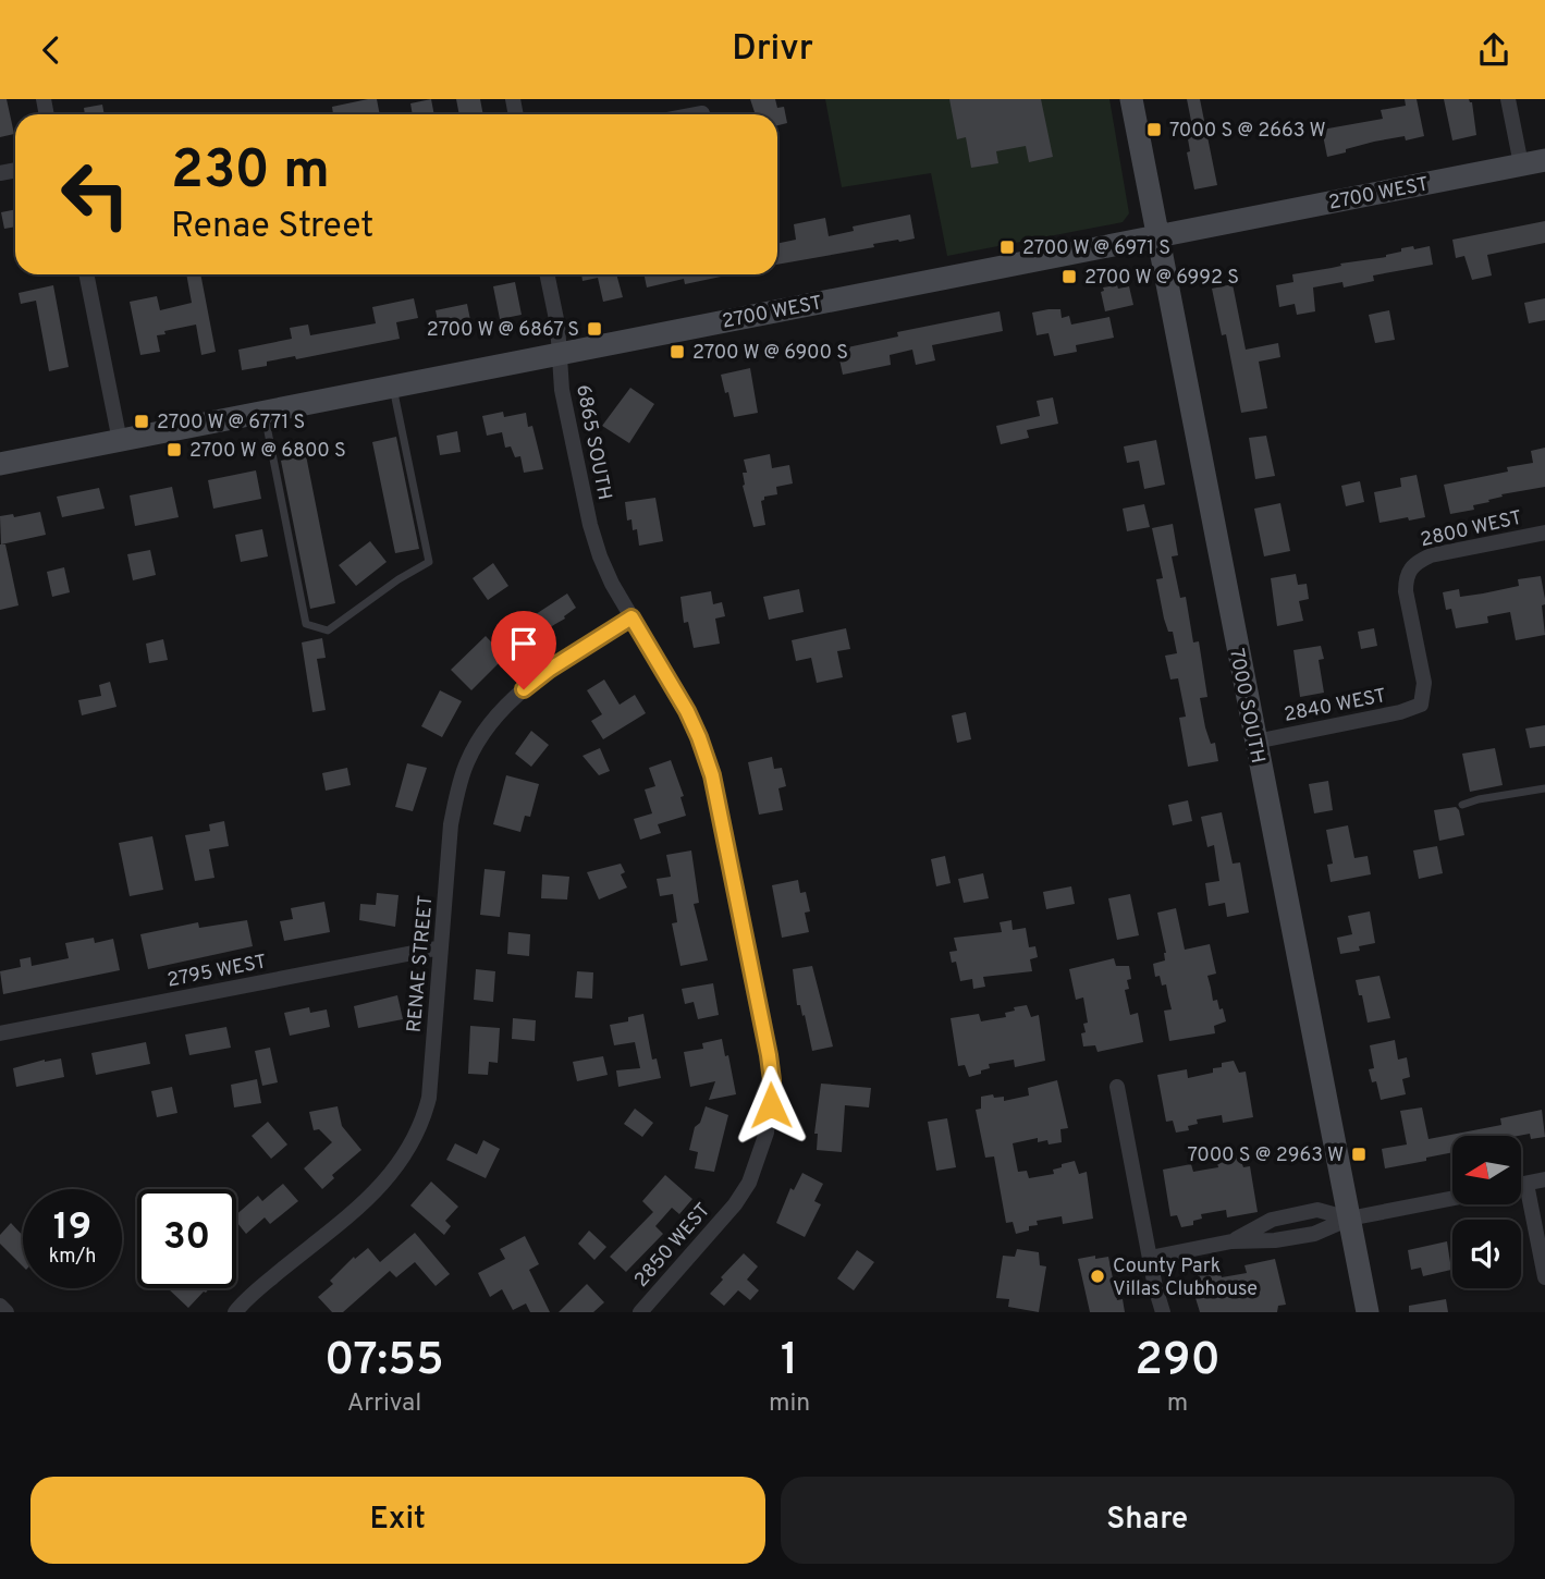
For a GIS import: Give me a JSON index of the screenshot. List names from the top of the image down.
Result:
{
  "streets": {
    "main road": ["2700 WEST", "7000 SOUTH"],
    "street": [
      "6865 SOUTH",
      "2800 WEST",
      "2840 WEST",
      "RENAE STREET",
      "2795 WEST",
      "2850 WEST"
    ]
  },
  "crossings": [
    ["2700 WEST", "6865 SOUTH"],
    ["2700 WEST", "7000 SOUTH"],
    ["6865 SOUTH", "RENAE STREET"],
    ["6865 SOUTH", "2850 WEST"],
    ["2800 WEST", "2840 WEST"],
    ["2840 WEST", "7000 SOUTH"],
    ["RENAE STREET", "2795 WEST"]
  ],
  "places": {
    "transit": [
      "7000 S @ 2663 W",
      "2700 W @ 6971 S",
      "2700 W @ 6992 S",
      "2700 W @ 6867 S",
      "2700 W @ 6900 S",
      "2700 W @ 6771 S",
      "2700 W @ 6800 S",
      "7000 S @ 2963 W"
    ],
    "other": ["County Park Villas Clubhouse"]
  },
  "north": "left",
  "page": {
    "header": "Drivr",
    "turn": ["230 m", "Renae Street"],
    "speed": "19 km/h",
    "limit": "30",
    "eta": [
      "07:55",
      "Arrival",
      "1",
      "min",
      "290",
      "m"
    ],
    "buttons": ["Exit", "Share"]
  }
}
